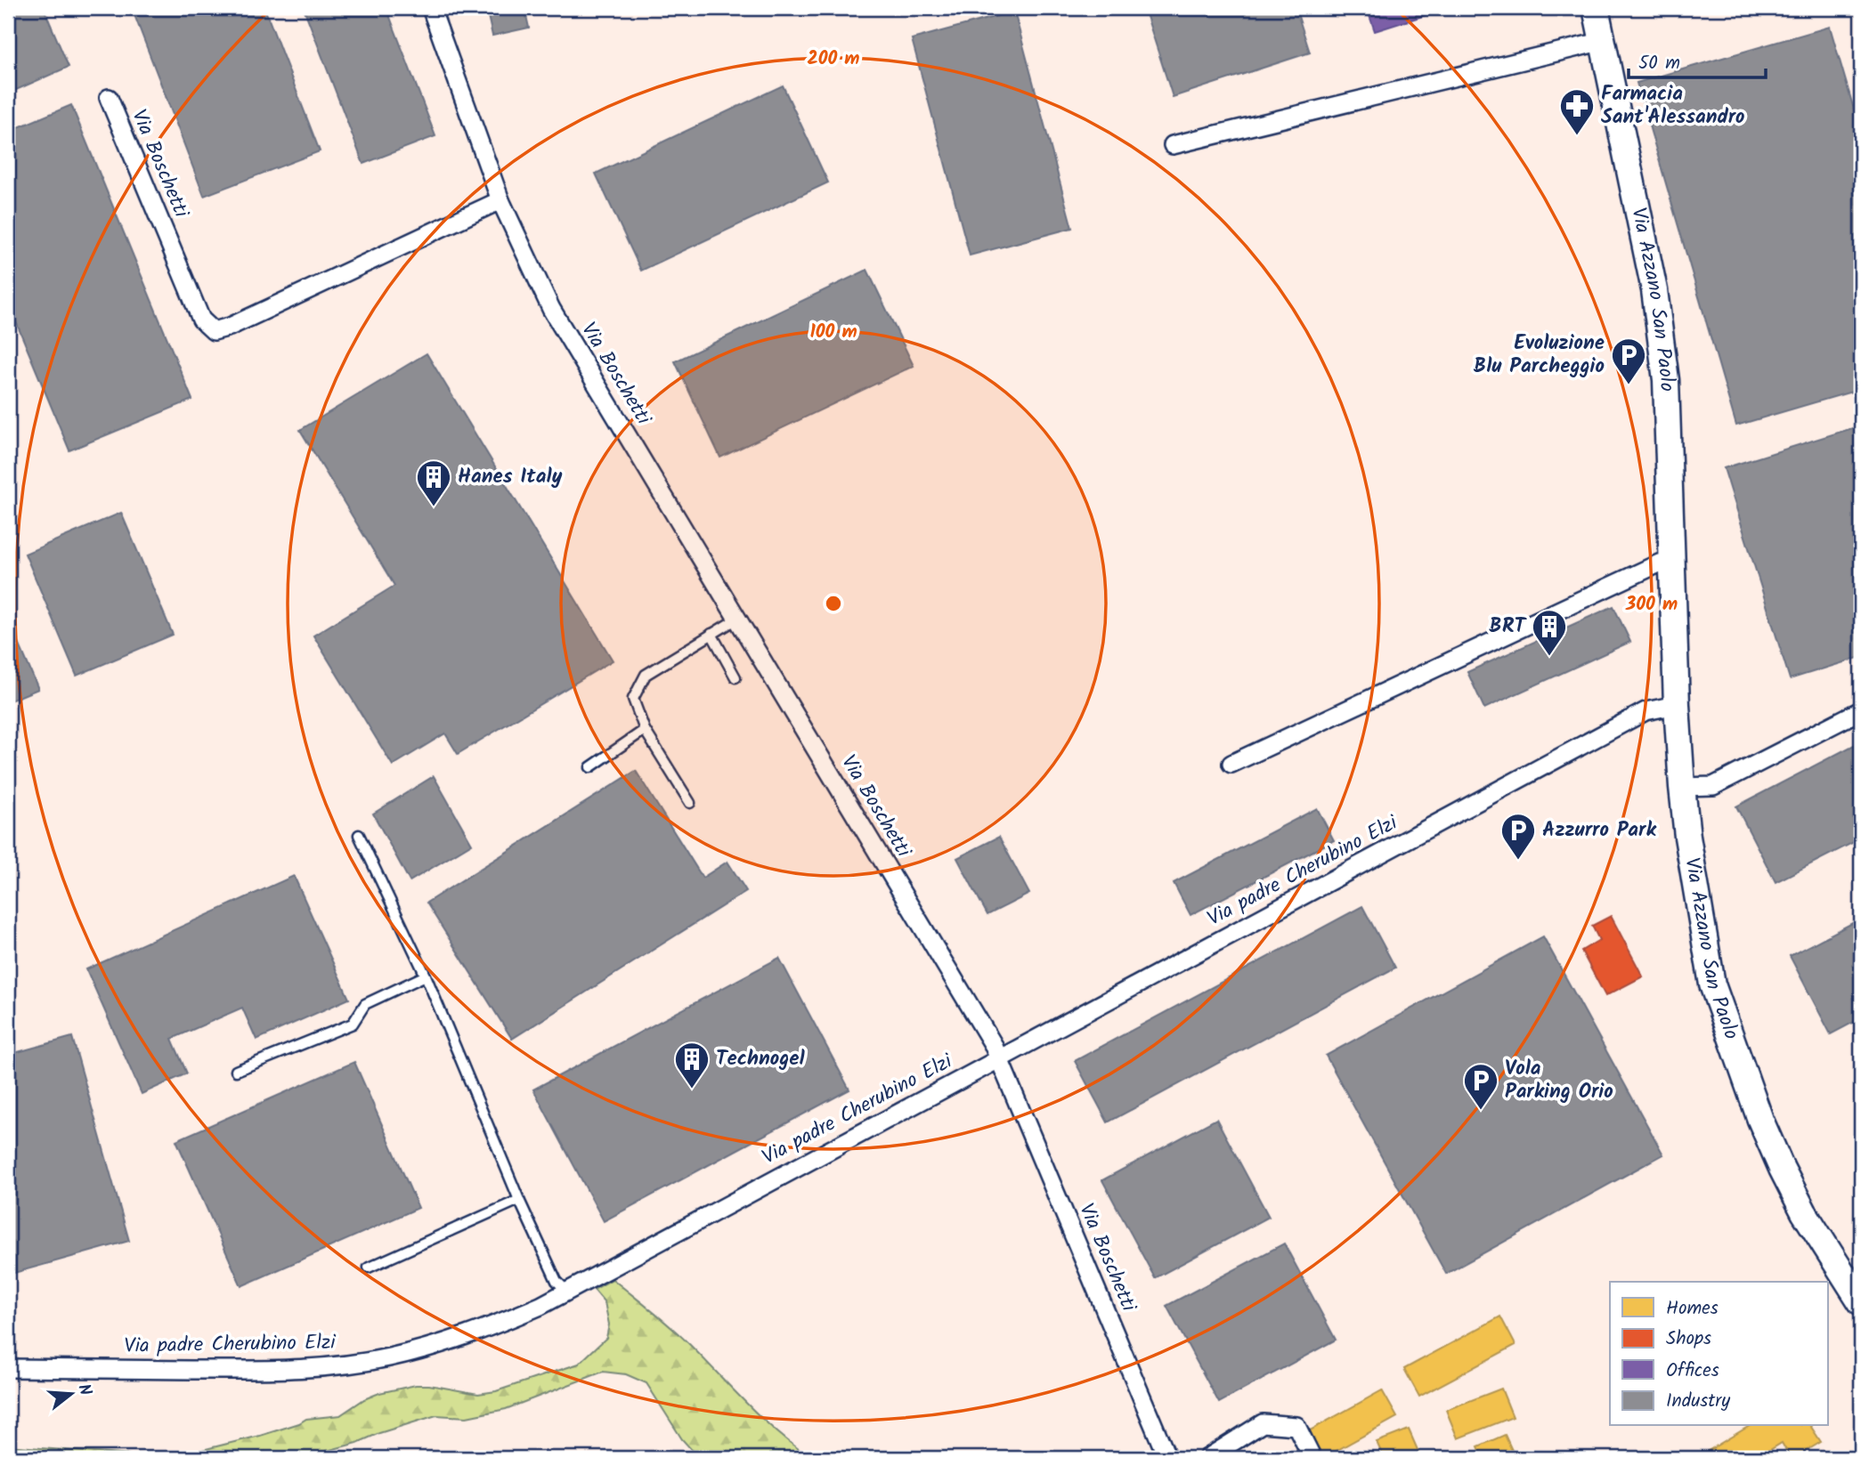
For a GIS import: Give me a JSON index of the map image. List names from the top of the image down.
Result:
{
  "streets": {
    "street": ["Via Boschetti", "Via Azzano San Paolo", "Via padre Cherubino Elzi"]
  },
  "crossings": [
    ["Via Boschetti", "Via padre Cherubino Elzi"],
    ["Via Azzano San Paolo", "Via padre Cherubino Elzi"]
  ],
  "places": {
    "pharmacy": ["Farmacia Sant'Alessandro"],
    "parking": ["Evoluzione Blu Parcheggio", "Azzurro Park", "Vola Parking Orio"],
    "building": ["Hanes Italy", "BRT", "Technogel"]
  },
  "legend": [
    "Homes",
    "Shops",
    "Offices",
    "Industry"
  ],
  "scale_bar": "50 m",
  "north": "right",
  "rings": ["200 m", "100 m", "300 m"]
}
